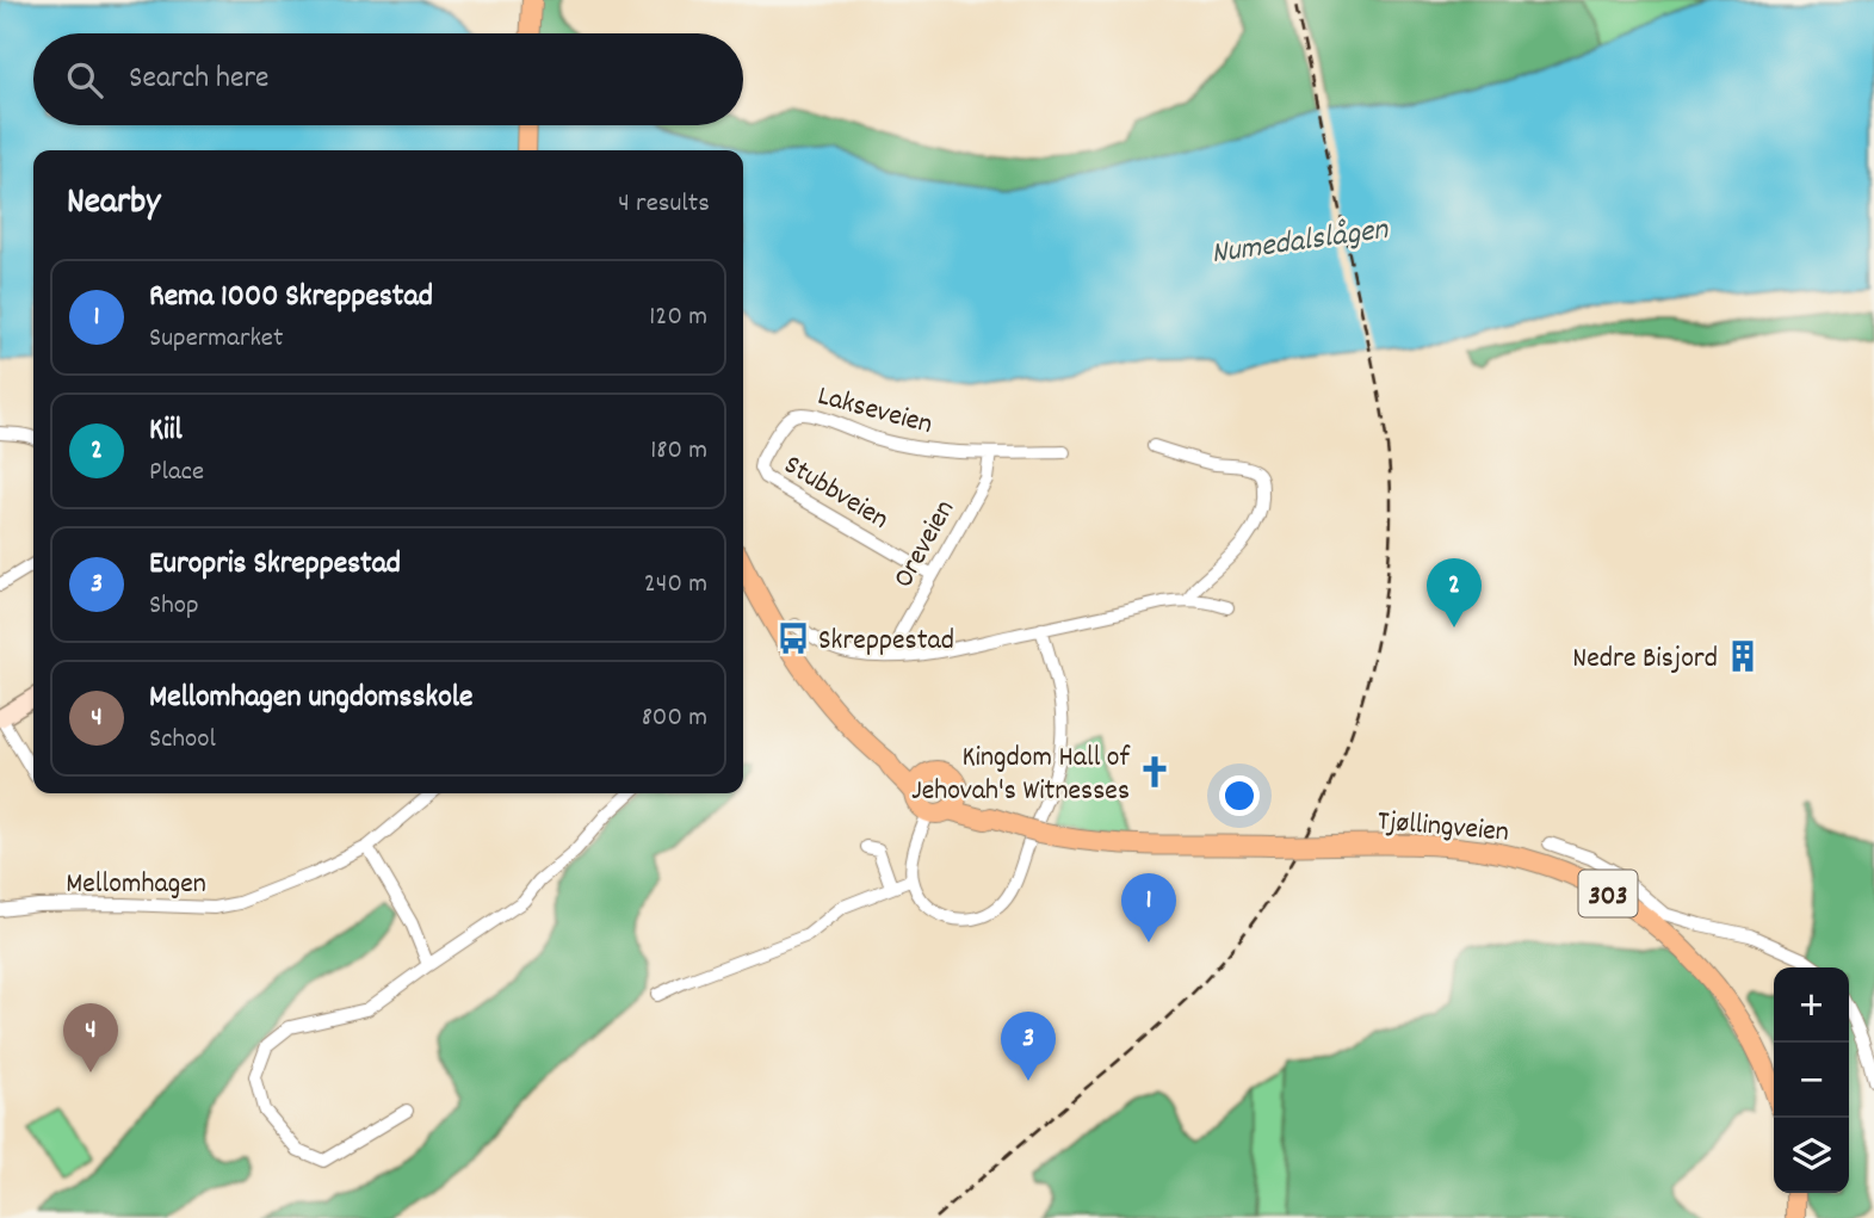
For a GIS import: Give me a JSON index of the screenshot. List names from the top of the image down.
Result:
{
  "streets": {
    "main road": ["Tjøllingveien", "303"],
    "street": [
      "Lakseveien",
      "Stubbveien",
      "Oreveien",
      "Mellomhagen"
    ]
  },
  "crossings": [
    ["Lakseveien", "Stubbveien"],
    ["Lakseveien", "Oreveien"],
    ["Stubbveien", "Oreveien"],
    ["Tjøllingveien", "303"]
  ],
  "water": ["Numedalslågen"],
  "places": {
    "bus stop": ["Skreppestad"],
    "building": ["Nedre Bisjord"],
    "church": ["Kingdom Hall of Jehovah's Witnesses"]
  },
  "page": {
    "search": "Search here",
    "heading": ["Nearby", "4 results"],
    "list": [
      {
        "mark": "1",
        "name": "Rema 1000 Skreppestad",
        "note": "Supermarket",
        "value": "120 m"
      },
      {
        "mark": "2",
        "name": "Kiil",
        "note": "Place",
        "value": "180 m"
      },
      {
        "mark": "3",
        "name": "Europris Skreppestad",
        "note": "Shop",
        "value": "240 m"
      },
      {
        "mark": "4",
        "name": "Mellomhagen ungdomsskole",
        "note": "School",
        "value": "800 m"
      }
    ],
    "pins": [
      "2",
      "1",
      "4",
      "3"
    ],
    "map_buttons": ["+", "−"]
  }
}
